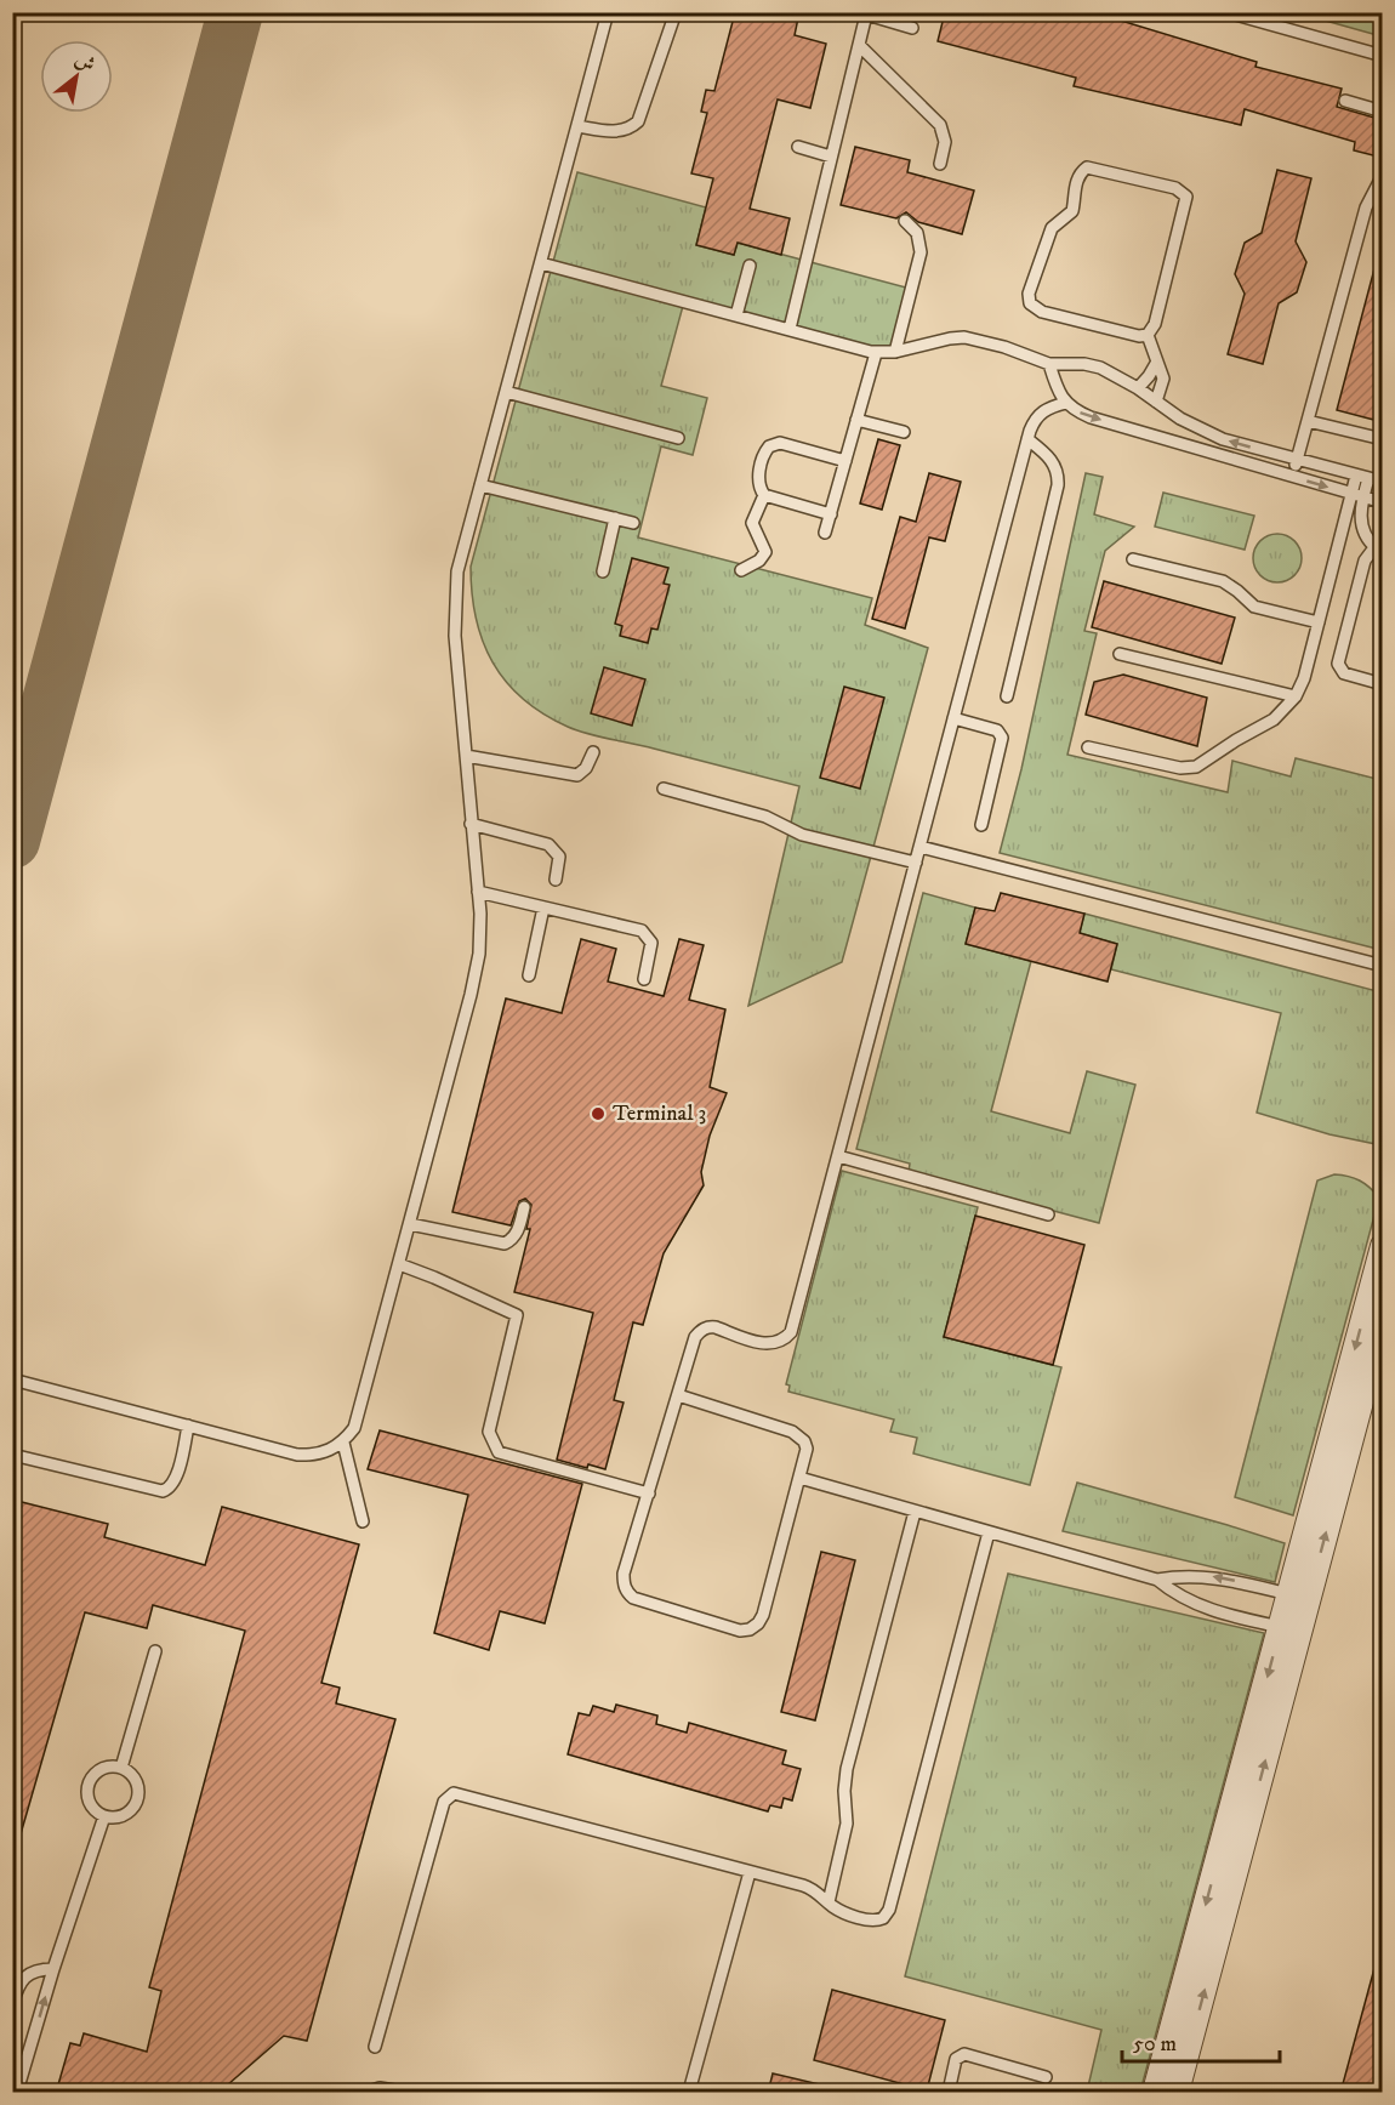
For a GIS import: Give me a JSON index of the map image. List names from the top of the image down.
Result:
{
  "places": ["Terminal 3"],
  "scale_bar": "50 m",
  "north": "top right"
}
